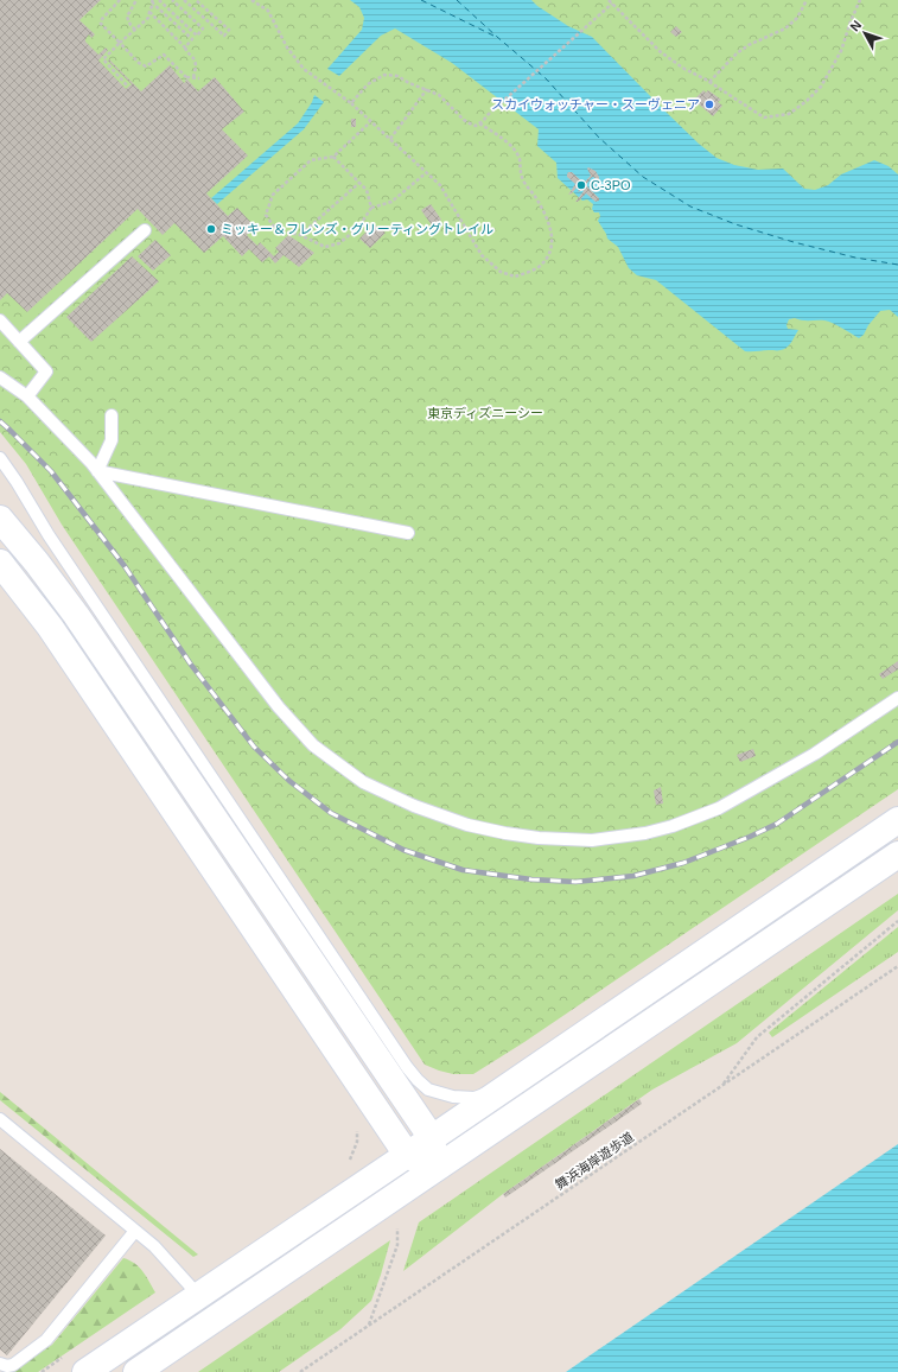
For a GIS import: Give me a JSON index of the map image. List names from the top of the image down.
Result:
{
  "streets": {
    "path": ["舞浜海岸遊歩道"]
  },
  "parks": ["東京ディズニーシー"],
  "places": ["スカイウォッチャー・スーヴェニア", "C-3PO", "ミッキー＆フレンズ・グリーティングトレイル"],
  "north": "top left"
}
